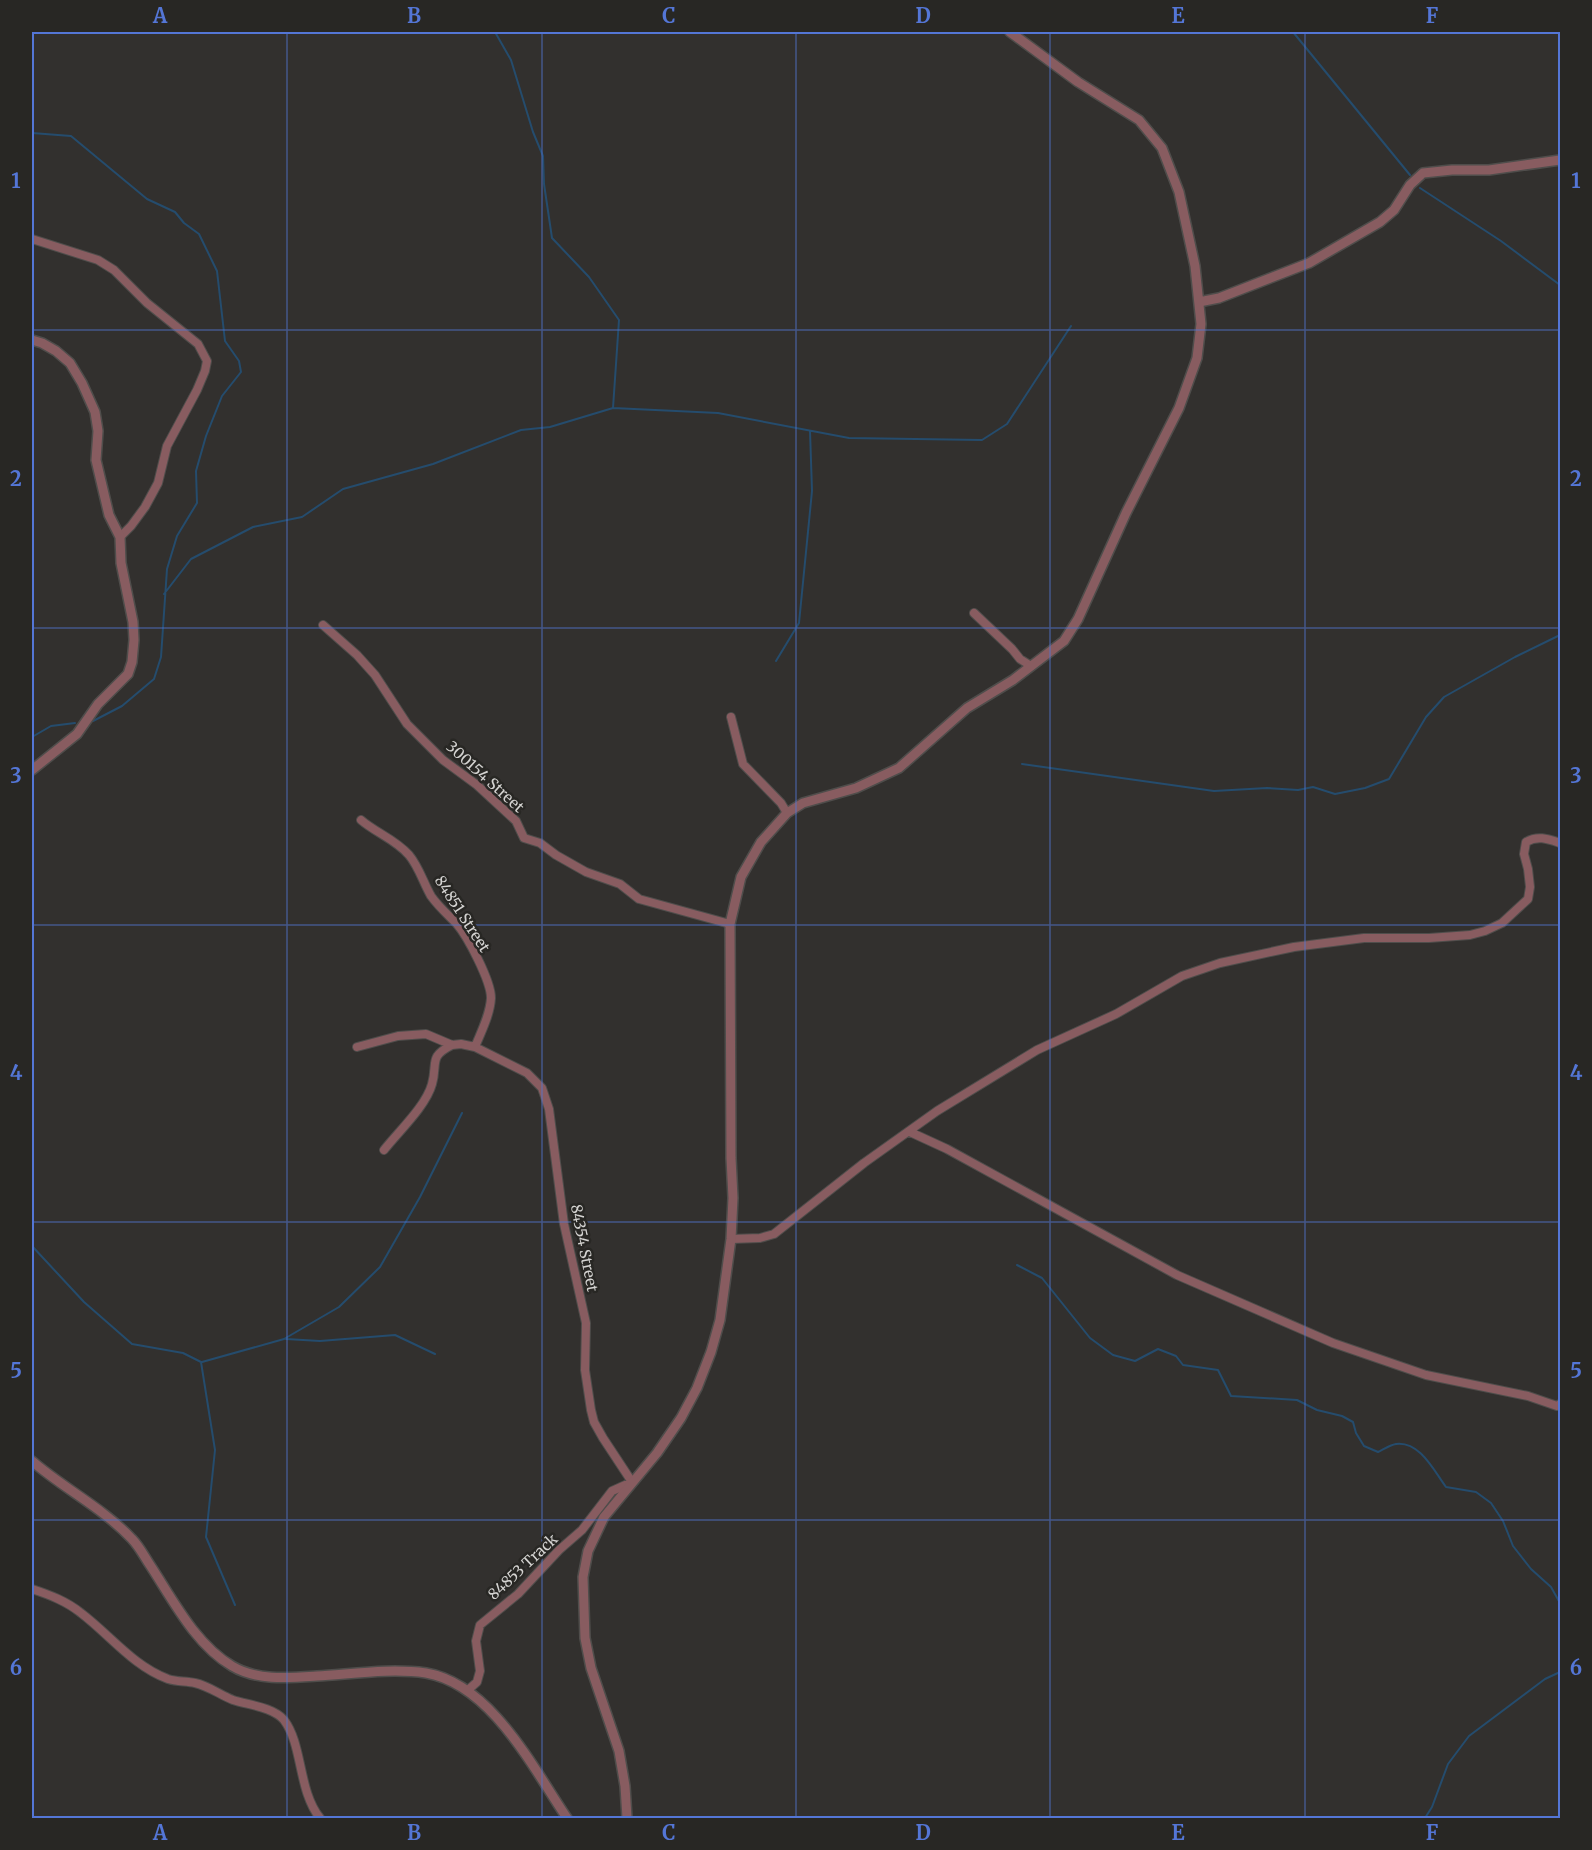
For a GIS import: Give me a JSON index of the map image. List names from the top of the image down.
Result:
{
  "streets": {
    "street": [
      "300154 Street",
      "84851 Street",
      "84354 Street",
      "84853 Track"
    ]
  },
  "crossings": [
    ["84851 Street", "84354 Street"],
    ["84354 Street", "84853 Track"]
  ],
  "grid": {
    "columns": [
      "A",
      "B",
      "C",
      "D",
      "E",
      "F"
    ],
    "rows": [
      "1",
      "2",
      "3",
      "4",
      "5",
      "6"
    ]
  }
}
